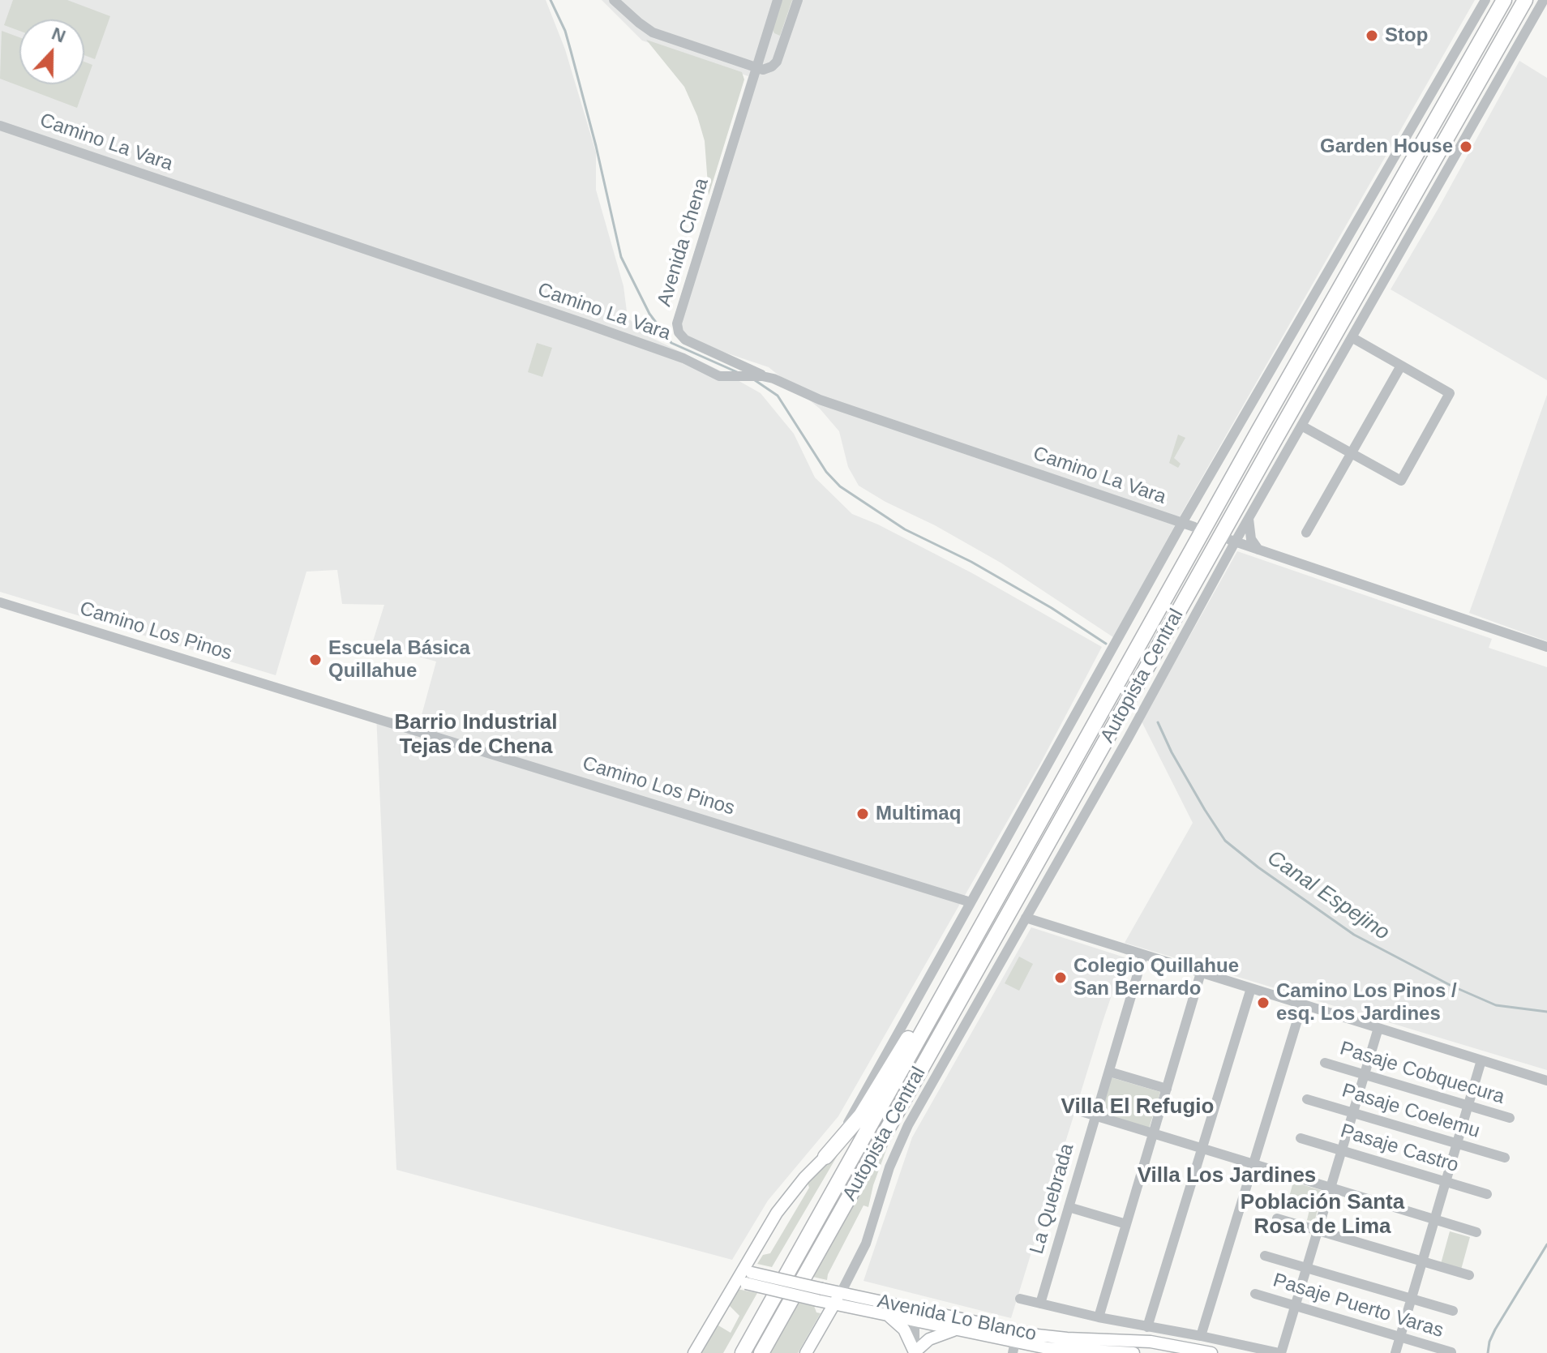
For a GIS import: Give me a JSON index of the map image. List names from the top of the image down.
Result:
{
  "streets": {
    "highway": ["Autopista Central"],
    "main road": ["Avenida Lo Blanco"],
    "street": [
      "Camino La Vara",
      "Avenida Chena",
      "Camino Los Pinos",
      "Pasaje Cobquecura",
      "Pasaje Coelemu",
      "Pasaje Castro",
      "La Quebrada",
      "Pasaje Puerto Varas"
    ]
  },
  "crossings": [
    ["Camino La Vara", "Avenida Chena"],
    ["La Quebrada", "Avenida Lo Blanco"]
  ],
  "districts": [
    "Barrio Industrial Tejas de Chena",
    "Villa El Refugio",
    "Villa Los Jardines",
    "Población Santa Rosa de Lima"
  ],
  "water": ["Canal Espejino"],
  "places": [
    "Stop",
    "Garden House",
    "Escuela Básica Quillahue",
    "Multimaq",
    "Colegio Quillahue San Bernardo",
    "Camino Los Pinos / esq. Los Jardines"
  ],
  "north": "top"
}
